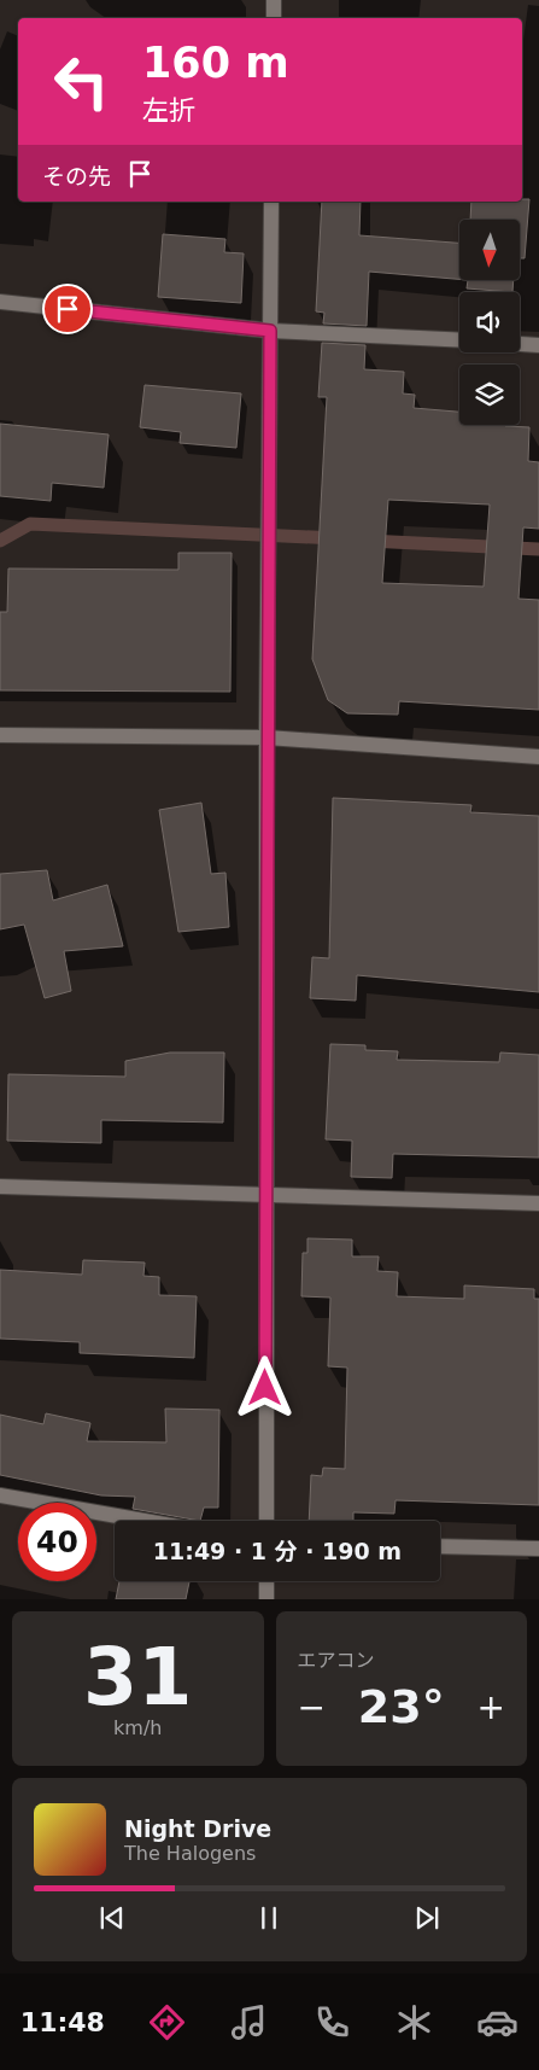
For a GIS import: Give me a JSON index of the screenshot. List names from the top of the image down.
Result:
{
  "north": "bottom",
  "page": {
    "turn": ["160 m", "左折"],
    "then": "その先",
    "limit": "40",
    "trip": "11:49 · 1 分 · 190 m",
    "tile": [
      ["31", "km/h"],
      "エアコン"
    ],
    "heat": ["−", "23°", "+"],
    "song": ["Night Drive", "The Halogens"],
    "tabs": "11:48"
  }
}
